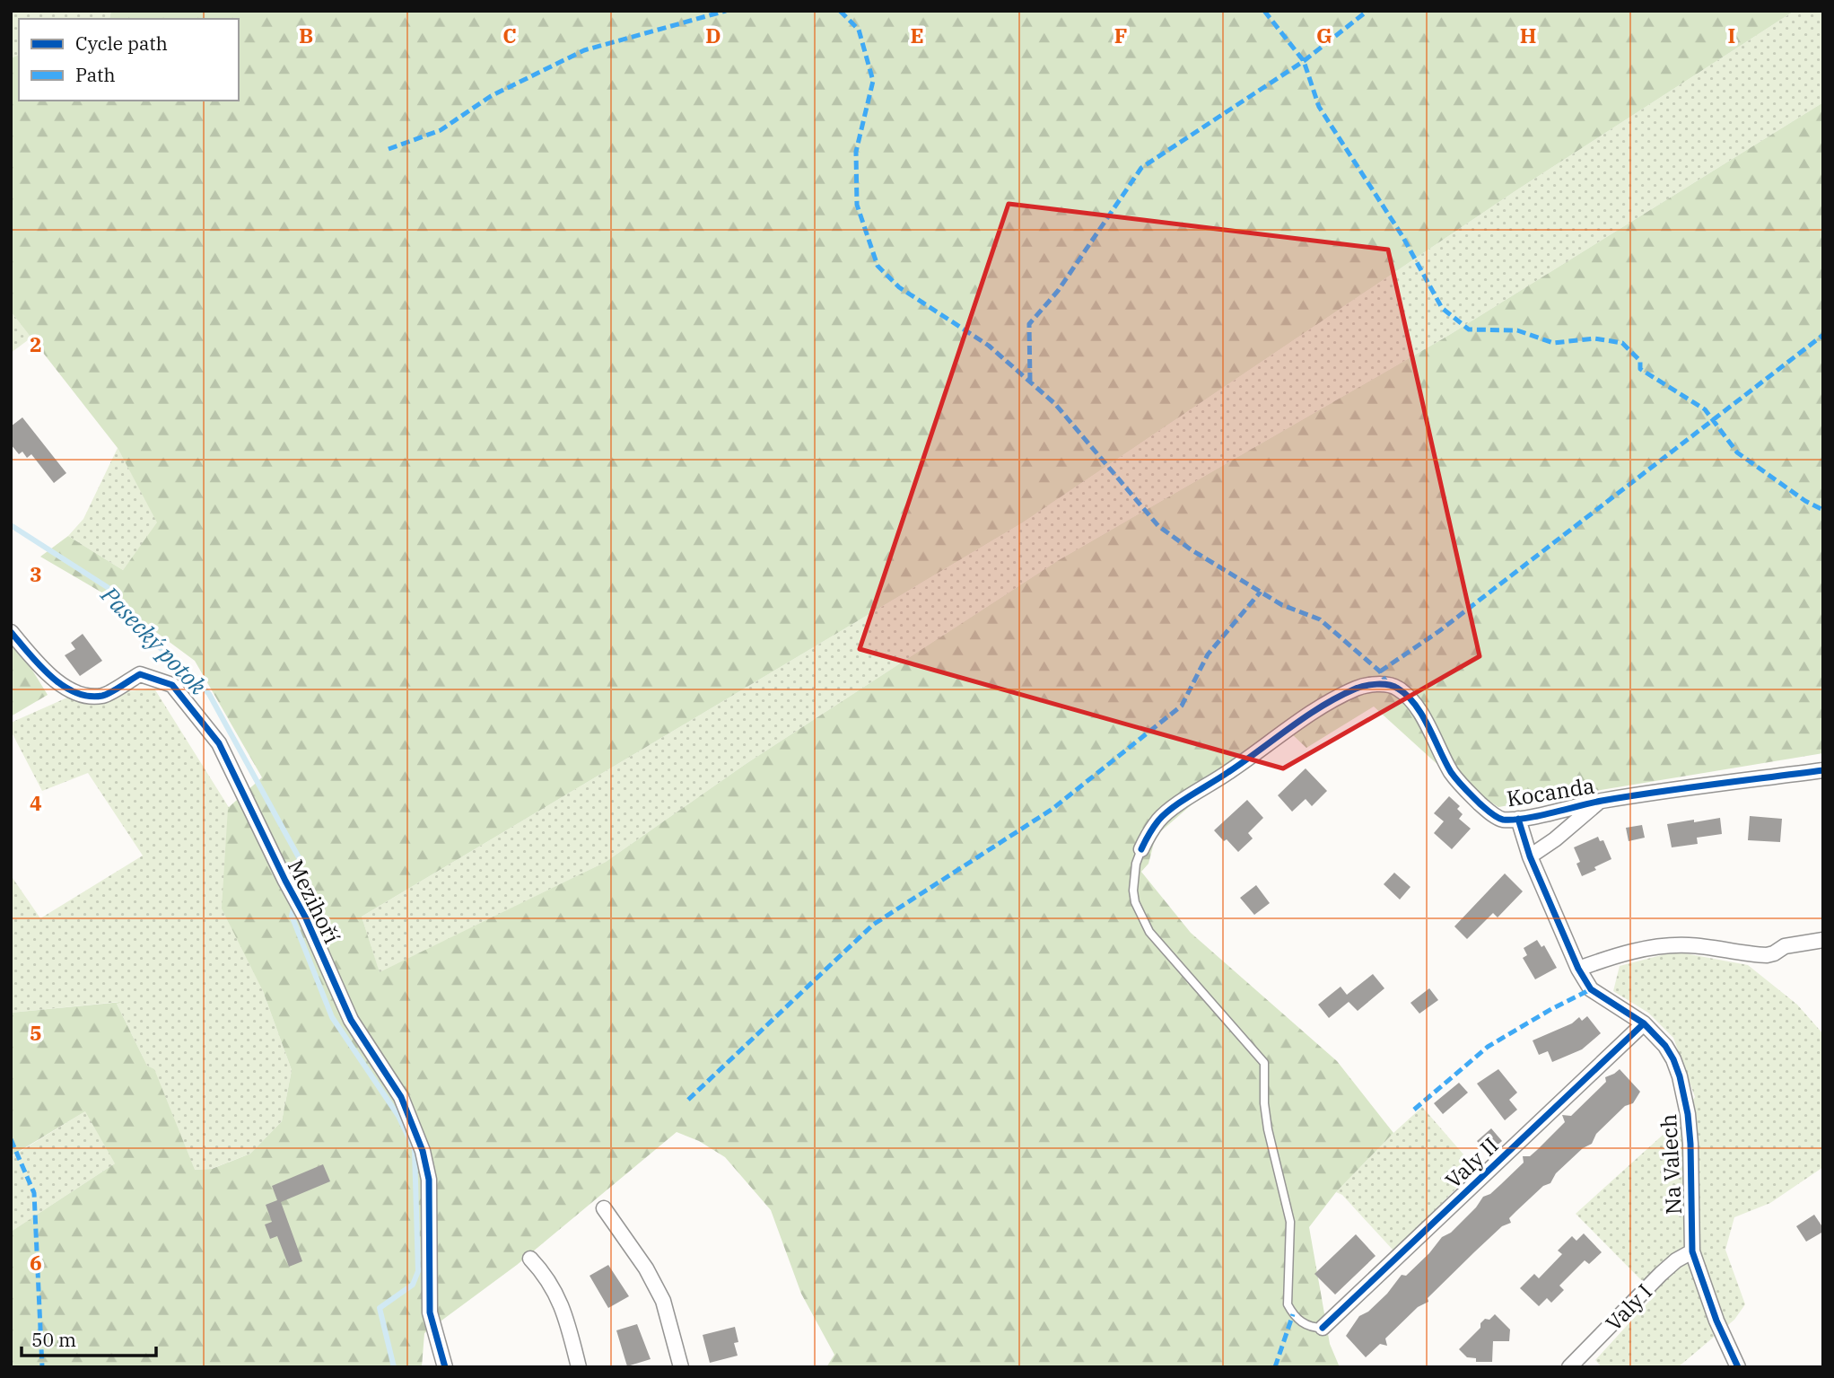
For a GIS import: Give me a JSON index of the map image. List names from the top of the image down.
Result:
{
  "streets": {
    "street": [
      "Kocanda",
      "Mezihoří",
      "Valy II",
      "Na Valech",
      "Valy I"
    ]
  },
  "crossings": [
    ["Kocanda", "Na Valech"],
    ["Valy II", "Na Valech"],
    ["Na Valech", "Valy I"]
  ],
  "water": ["Pasecký potok"],
  "legend": ["Cycle path", "Path"],
  "scale_bar": "50 m",
  "grid": {
    "columns": [
      "B",
      "C",
      "D",
      "E",
      "F",
      "G",
      "H",
      "I"
    ],
    "rows": [
      "2",
      "3",
      "4",
      "5",
      "6"
    ]
  }
}
